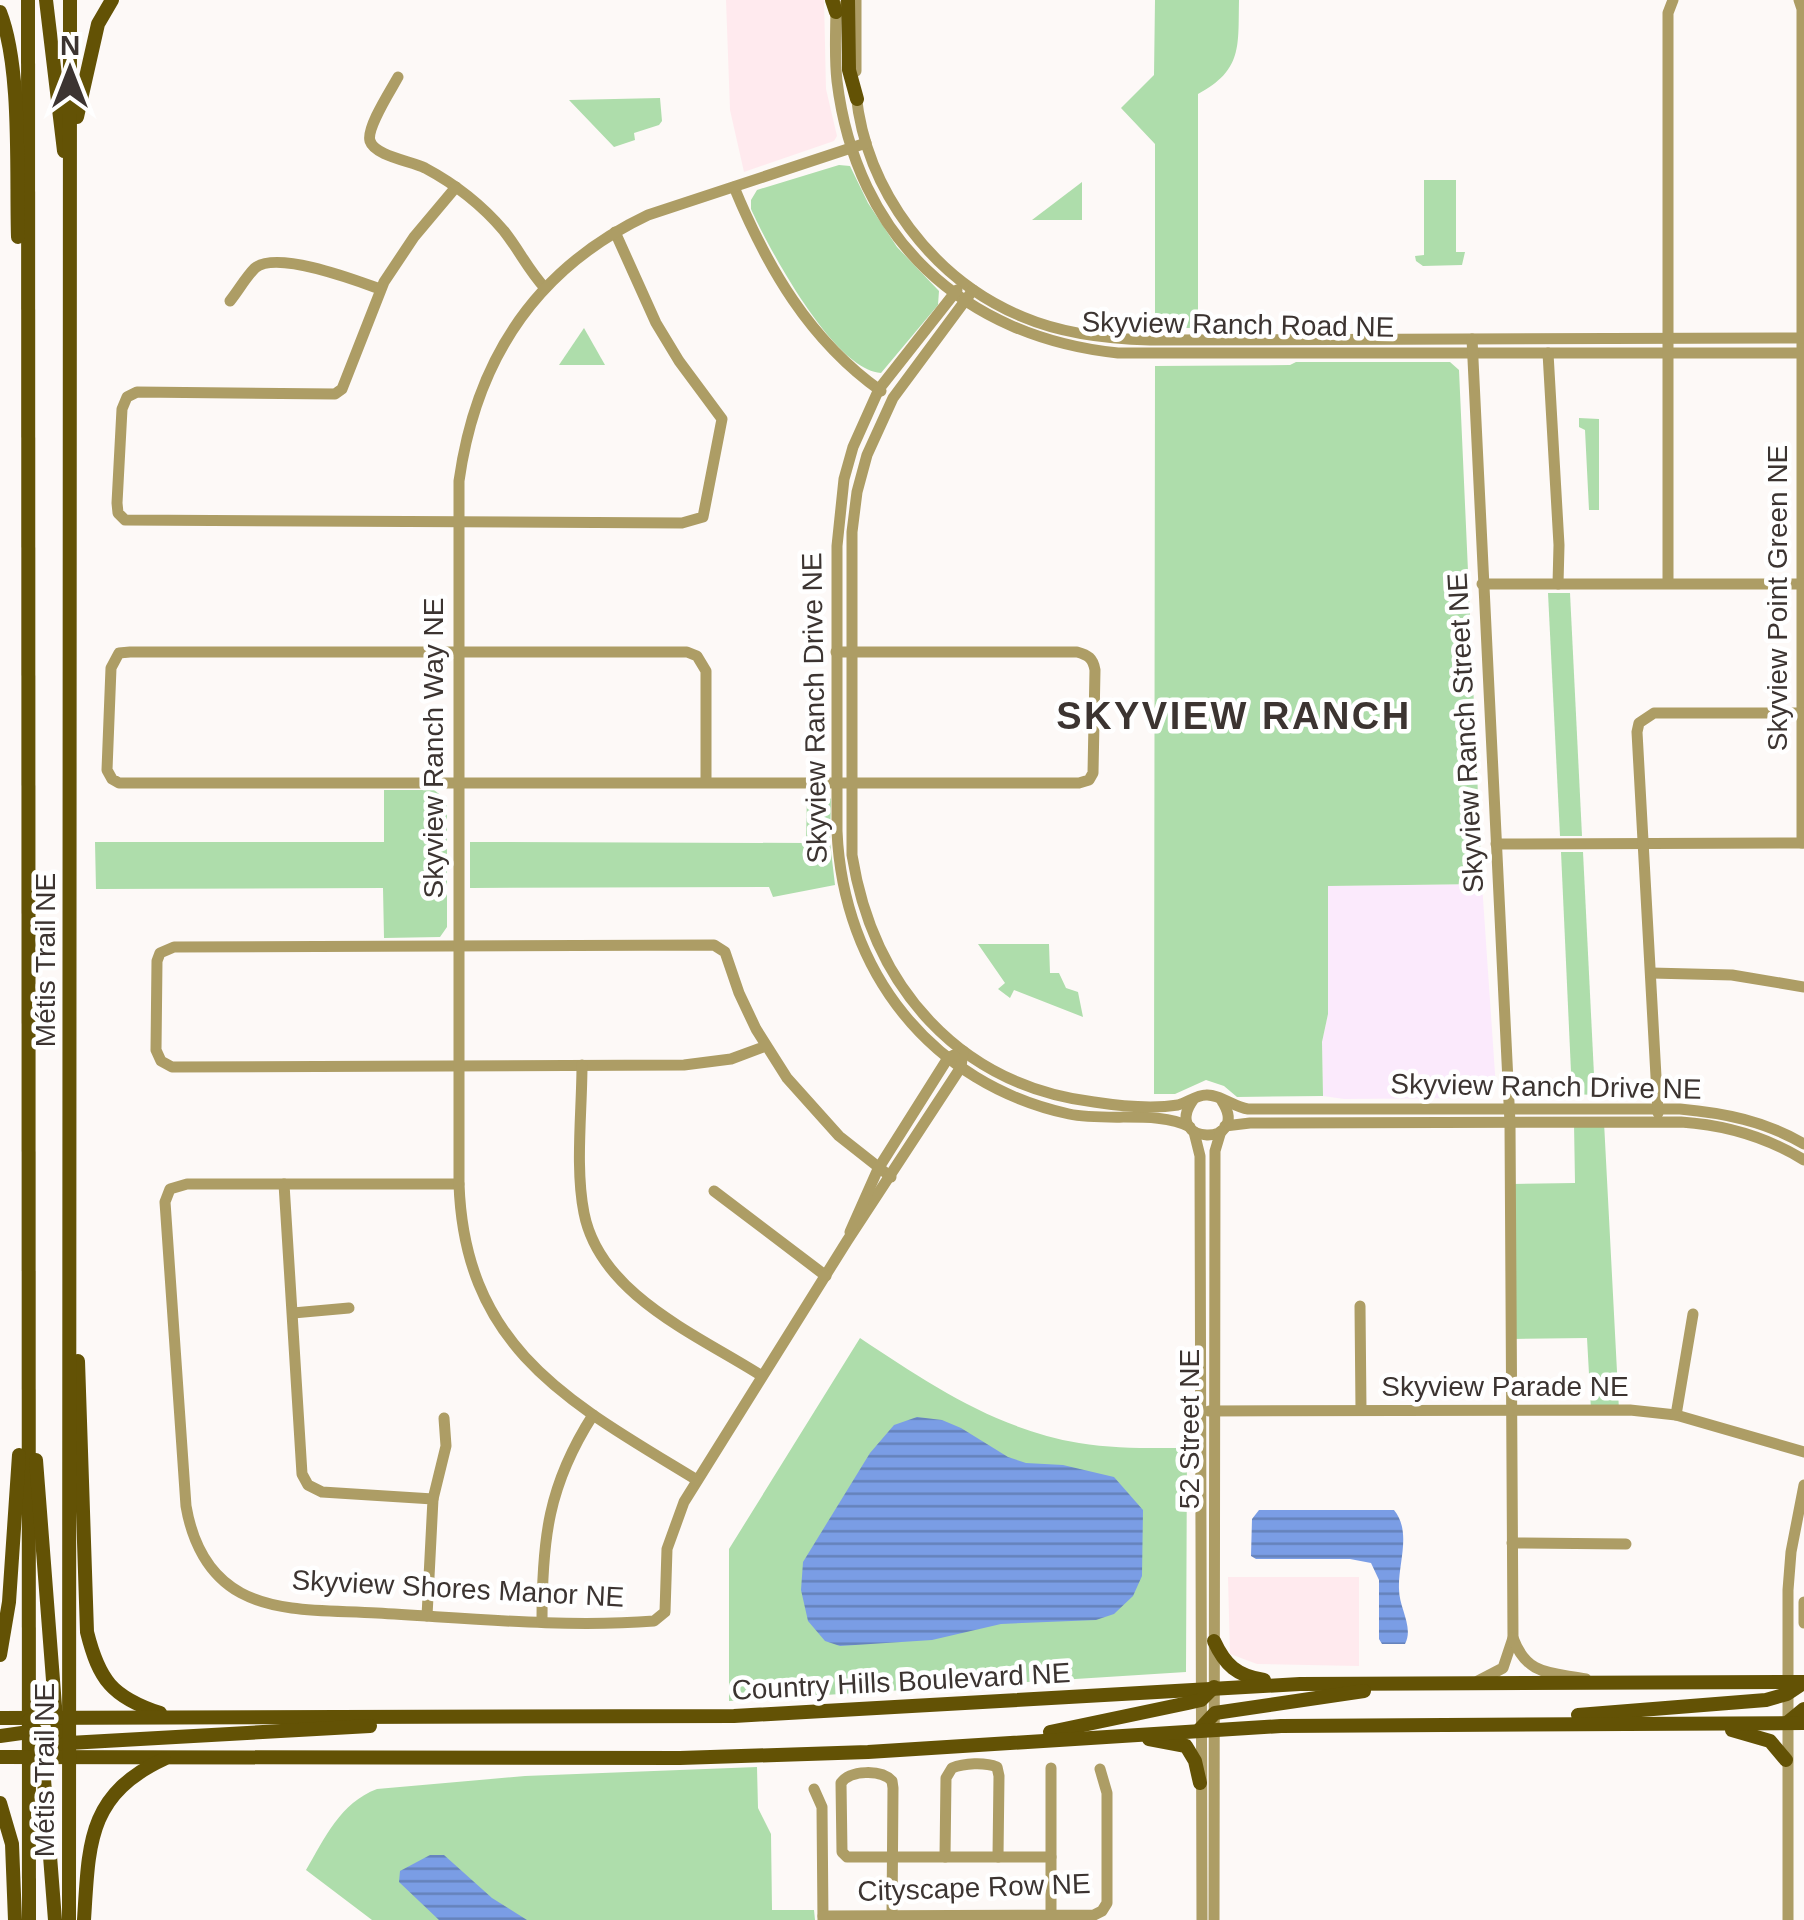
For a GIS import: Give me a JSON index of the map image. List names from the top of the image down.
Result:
{
  "streets": {
    "main road": ["Métis Trail NE", "Country Hills Boulevard NE"],
    "street": [
      "Skyview Ranch Road NE",
      "Skyview Point Green NE",
      "Skyview Ranch Drive NE",
      "Skyview Ranch Street NE",
      "Skyview Ranch Way NE",
      "Skyview Parade NE",
      "52 Street NE",
      "Skyview Shores Manor NE",
      "Cityscape Row NE"
    ]
  },
  "crossings": [
    ["Skyview Ranch Road NE", "Skyview Point Green NE"],
    ["Skyview Ranch Road NE", "Skyview Ranch Drive NE"],
    ["Skyview Ranch Road NE", "Skyview Ranch Street NE"],
    ["Skyview Ranch Road NE", "Skyview Ranch Way NE"],
    ["Skyview Ranch Drive NE", "Skyview Ranch Street NE"],
    ["Skyview Ranch Drive NE", "52 Street NE"],
    ["Skyview Ranch Drive NE", "Skyview Shores Manor NE"],
    ["Skyview Ranch Street NE", "Skyview Parade NE"],
    ["Skyview Ranch Way NE", "Skyview Shores Manor NE"],
    ["Métis Trail NE", "Country Hills Boulevard NE"],
    ["Skyview Parade NE", "52 Street NE"],
    ["52 Street NE", "Country Hills Boulevard NE"]
  ],
  "districts": ["SKYVIEW RANCH"],
  "north": "top"
}
